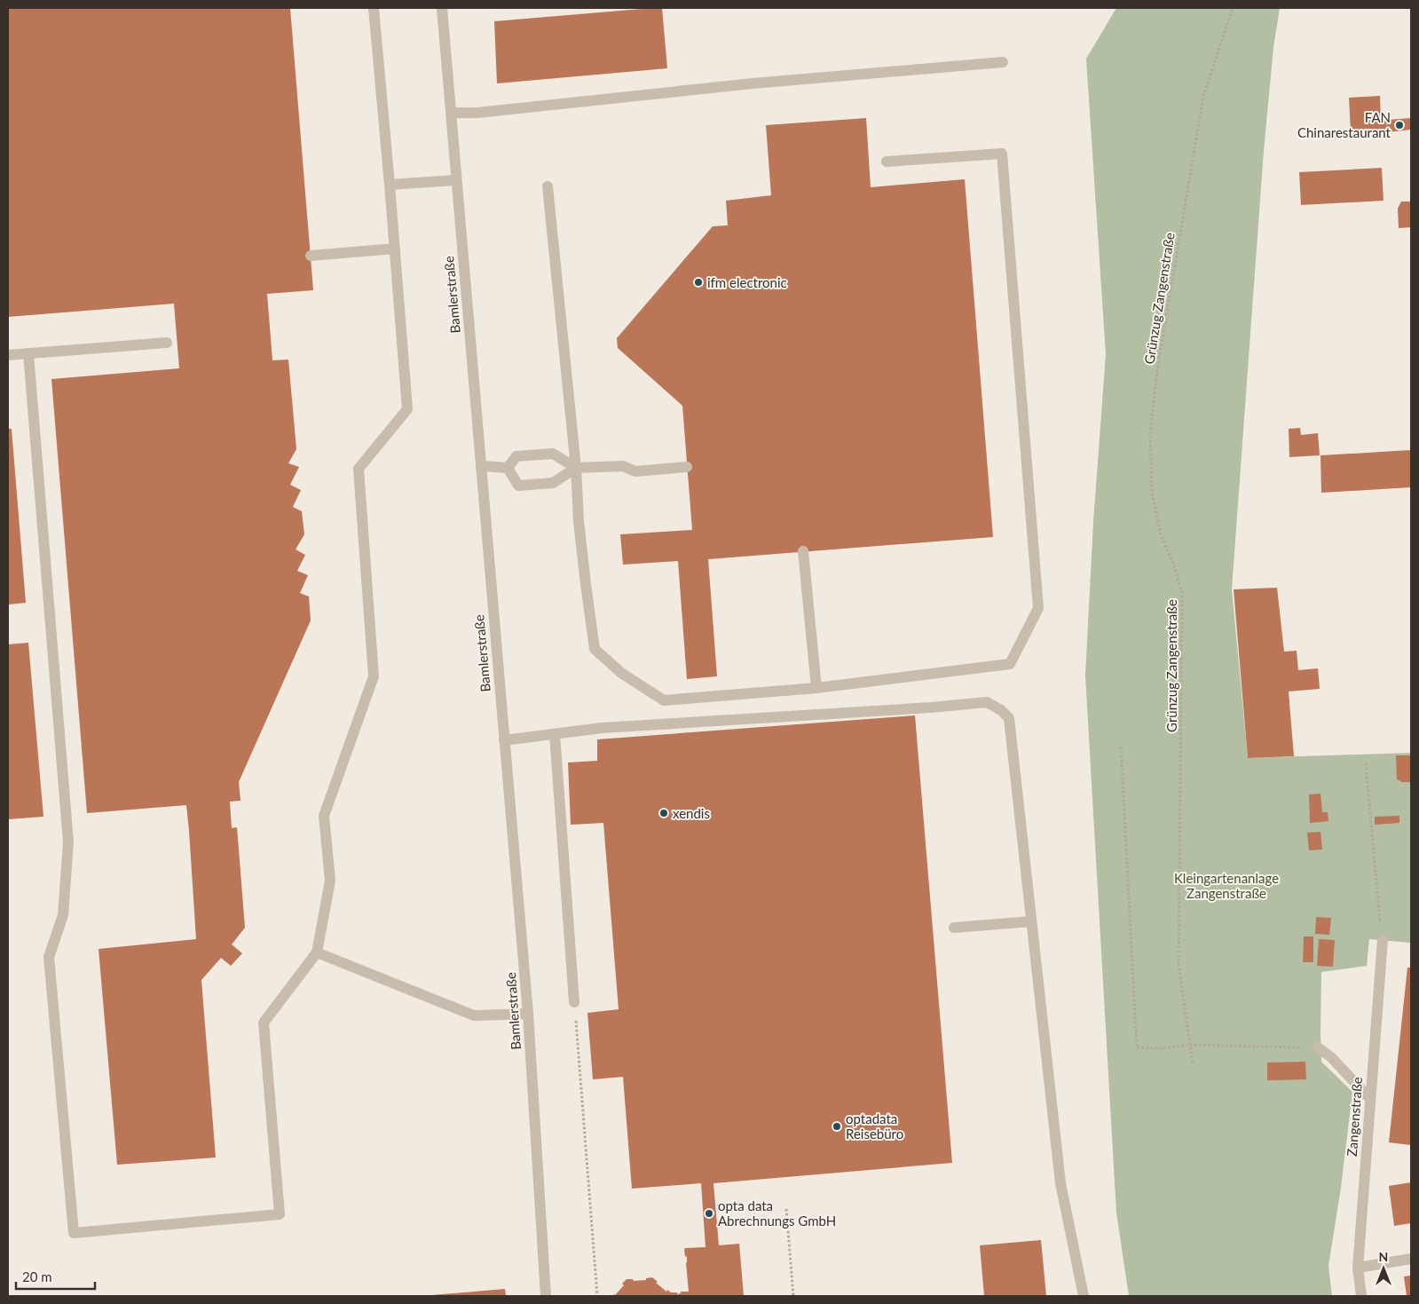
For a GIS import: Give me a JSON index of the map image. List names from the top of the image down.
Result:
{
  "streets": {
    "street": ["Bamlerstraße", "Zangenstraße"],
    "path": ["Grünzug Zangenstraße"]
  },
  "parks": ["Kleingartenanlage Zangenstraße"],
  "places": [
    "FAN Chinarestaurant",
    "ifm electronic",
    "xendis",
    "optadata Reisebüro",
    "opta data Abrechnungs GmbH"
  ],
  "scale_bar": "20 m",
  "north": "top"
}
